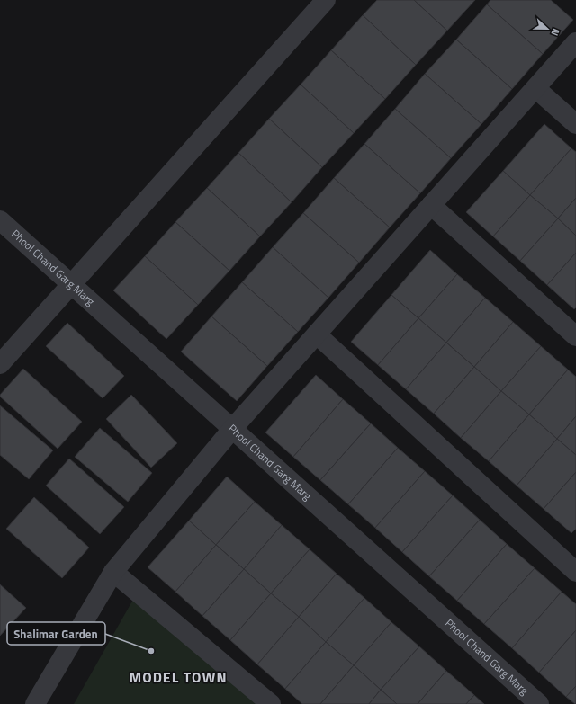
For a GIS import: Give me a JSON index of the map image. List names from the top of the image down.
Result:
{
  "streets": {
    "street": ["Phool Chand Garg Marg"]
  },
  "districts": ["MODEL TOWN"],
  "places": ["Shalimar Garden"],
  "north": "right"
}
